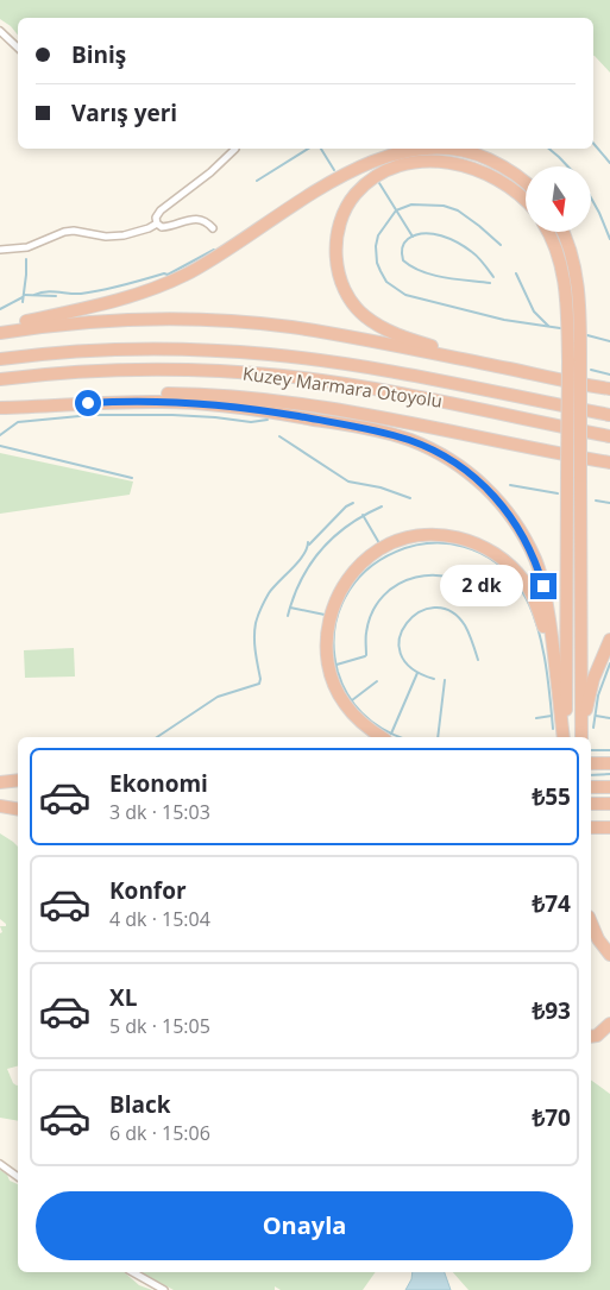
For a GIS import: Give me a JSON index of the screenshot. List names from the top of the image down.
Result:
{
  "streets": {
    "highway": ["Kuzey Marmara Otoyolu"]
  },
  "north": "bottom",
  "page": {
    "banner": ["Biniş", "Varış yeri"],
    "bubble": "2 dk",
    "list": [
      {
        "name": "Ekonomi",
        "note": "3 dk · 15:03",
        "value": "₺55"
      },
      {
        "name": "Konfor",
        "note": "4 dk · 15:04",
        "value": "₺74"
      },
      {
        "name": "XL",
        "note": "5 dk · 15:05",
        "value": "₺93"
      },
      {
        "name": "Black",
        "note": "6 dk · 15:06",
        "value": "₺70"
      }
    ],
    "buttons": "Onayla"
  }
}
